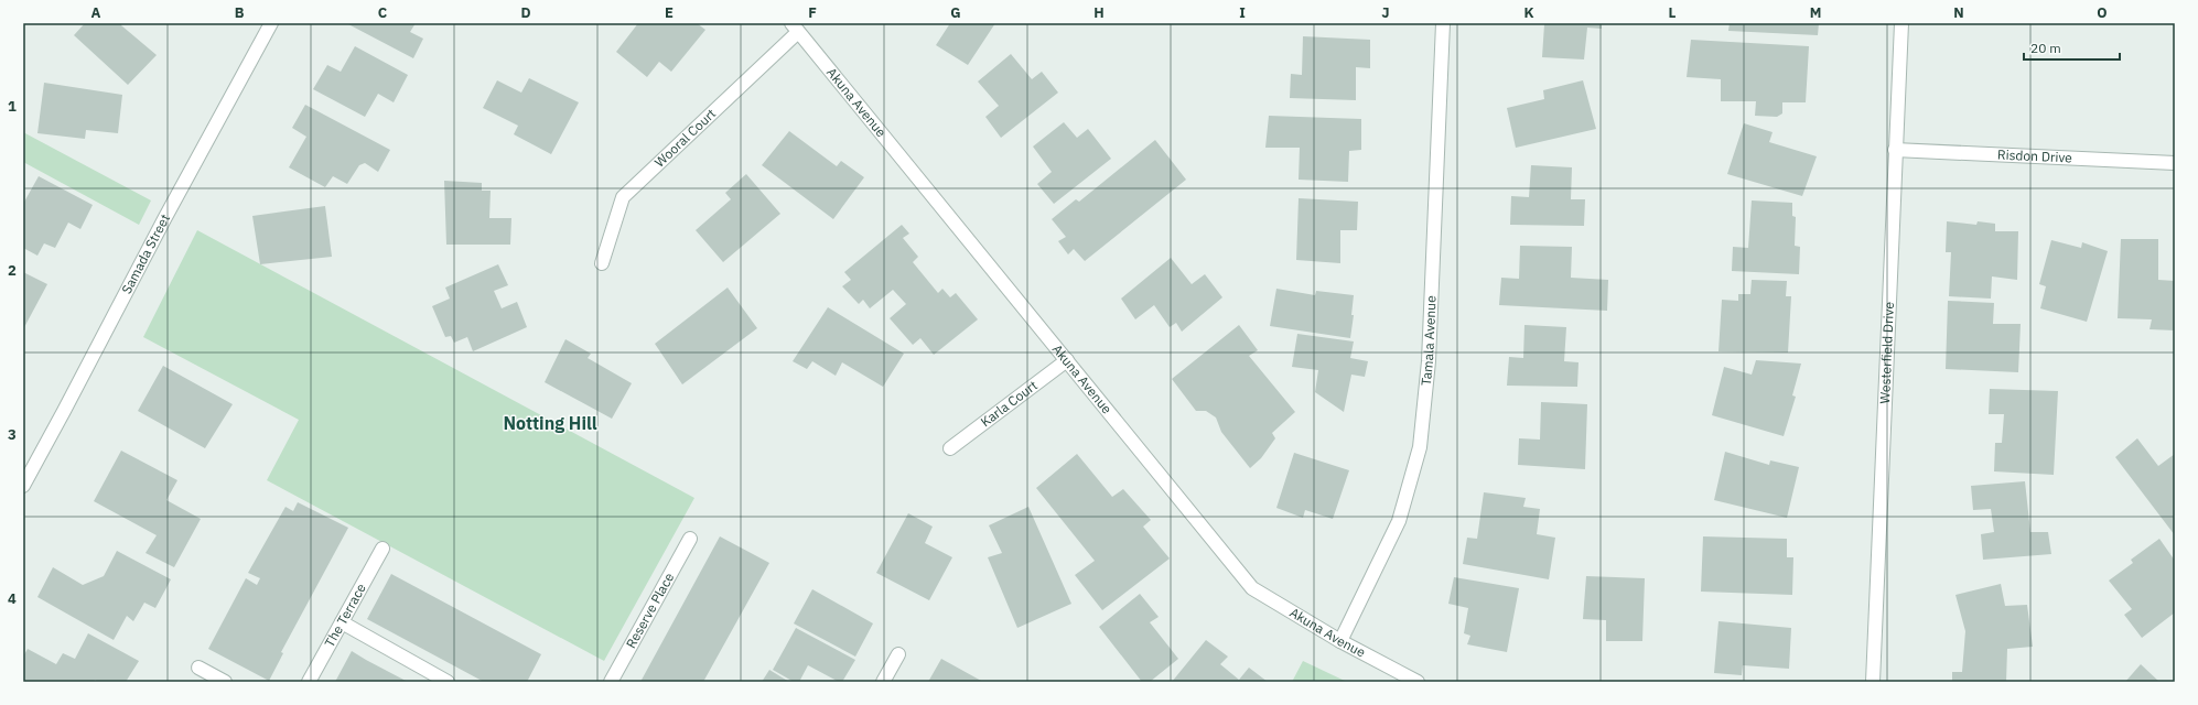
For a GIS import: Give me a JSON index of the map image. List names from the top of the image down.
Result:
{
  "streets": {
    "street": [
      "Akuna Avenue",
      "Wooral Court",
      "Risdon Drive",
      "Samada Street",
      "Tamala Avenue",
      "Westerfield Drive",
      "Karla Court",
      "Reserve Place",
      "The Terrace"
    ]
  },
  "crossings": [
    ["Akuna Avenue", "Wooral Court"],
    ["Akuna Avenue", "Tamala Avenue"],
    ["Akuna Avenue", "Karla Court"],
    ["Risdon Drive", "Westerfield Drive"]
  ],
  "districts": ["Notting Hill"],
  "scale_bar": "20 m",
  "grid": {
    "columns": [
      "A",
      "B",
      "C",
      "D",
      "E",
      "F",
      "G",
      "H",
      "I",
      "J",
      "K",
      "L",
      "M",
      "N",
      "O"
    ],
    "rows": [
      "1",
      "2",
      "3",
      "4"
    ]
  }
}
